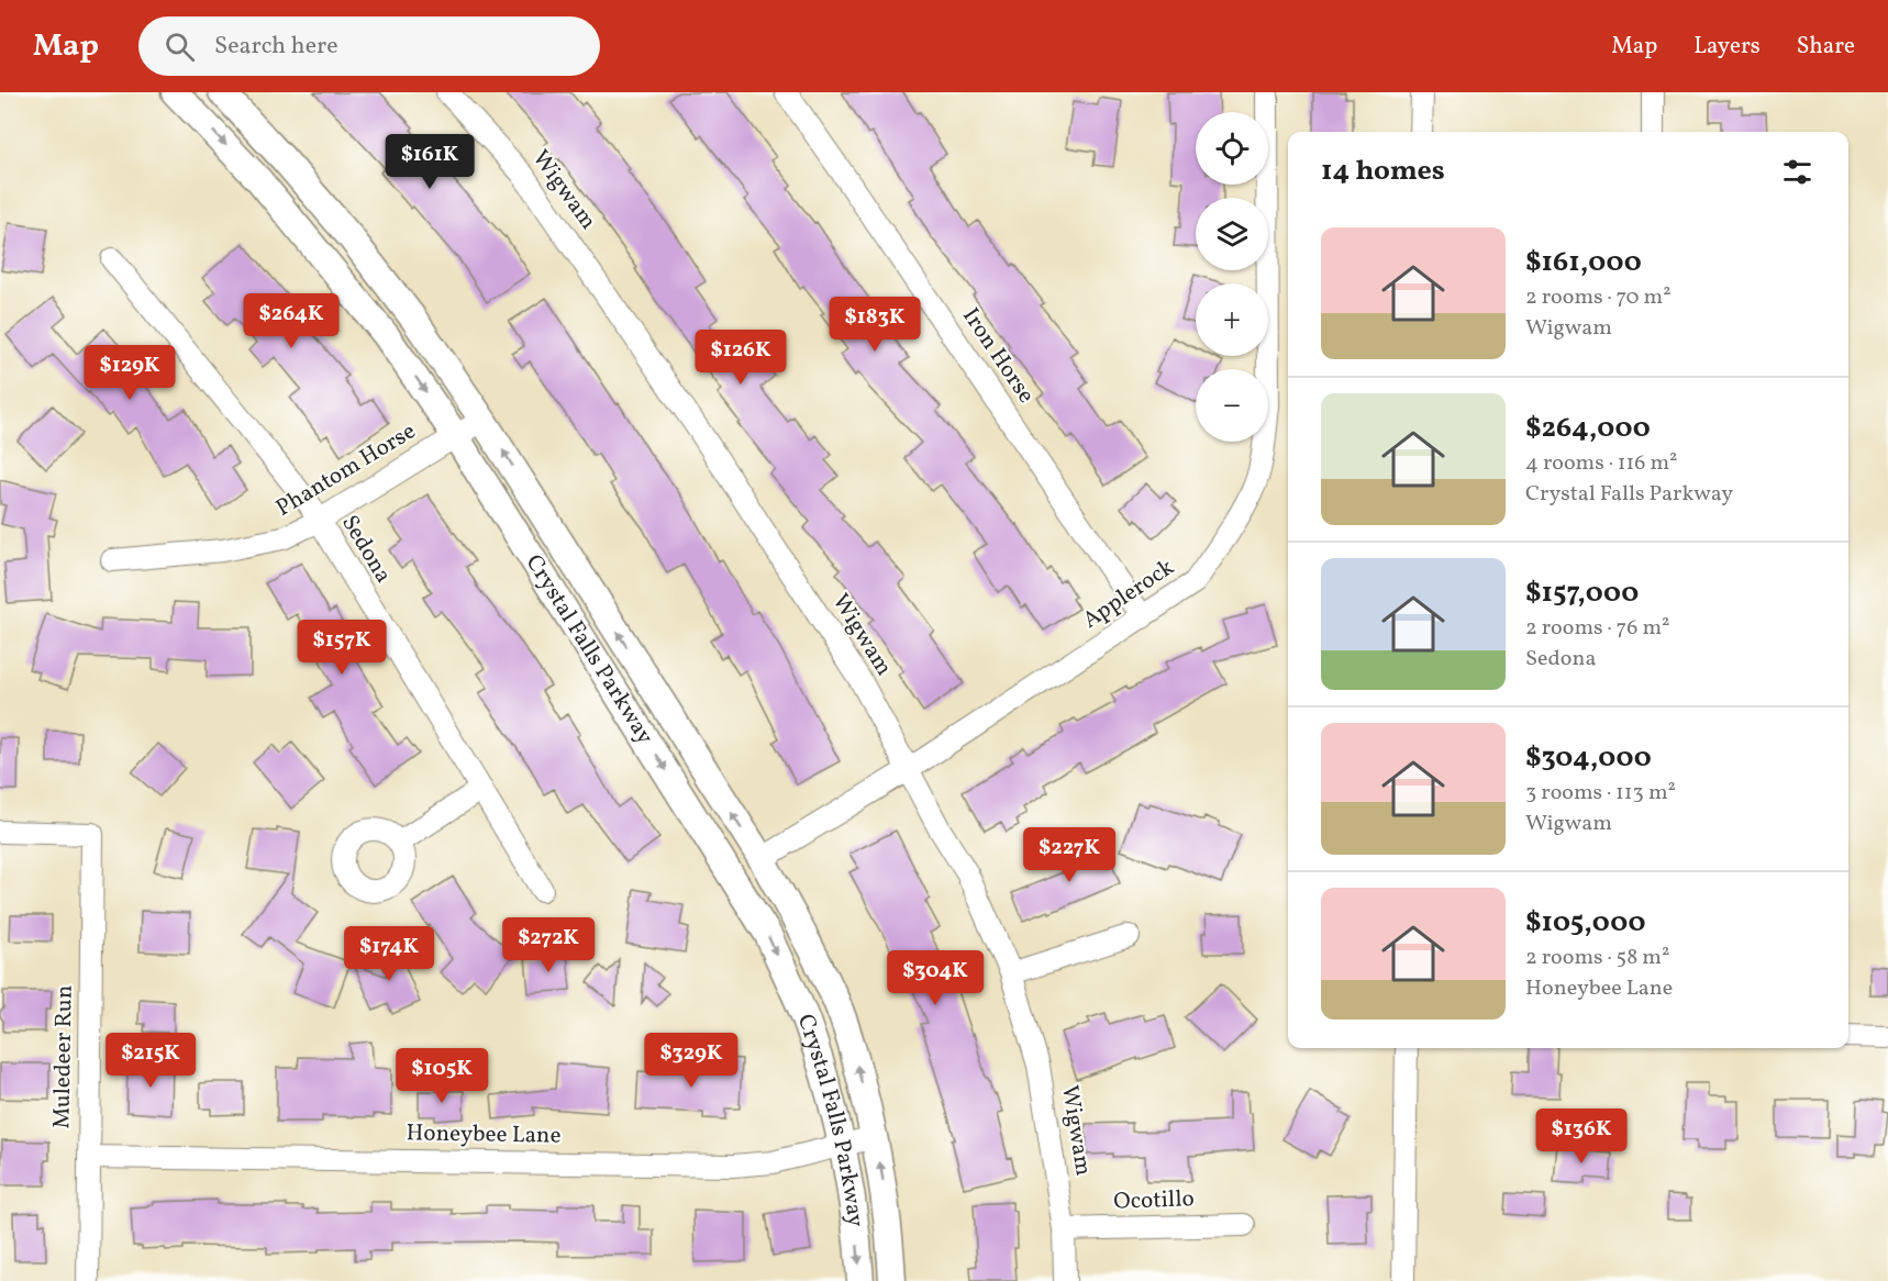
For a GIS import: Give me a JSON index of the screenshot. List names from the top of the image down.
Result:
{
  "streets": {
    "main road": ["Crystal Falls Parkway"],
    "street": [
      "Wigwam",
      "Iron Horse",
      "Phantom Horse",
      "Sedona",
      "Applerock",
      "Muledeer Run",
      "Honeybee Lane",
      "Ocotillo"
    ]
  },
  "crossings": [
    ["Wigwam", "Applerock"],
    ["Wigwam", "Ocotillo"],
    ["Iron Horse", "Applerock"],
    ["Phantom Horse", "Sedona"],
    ["Phantom Horse", "Crystal Falls Parkway"],
    ["Applerock", "Crystal Falls Parkway"],
    ["Crystal Falls Parkway", "Honeybee Lane"],
    ["Muledeer Run", "Honeybee Lane"]
  ],
  "page": {
    "header": "Map",
    "search": "Search here",
    "nav": ["Map", "Layers", "Share"],
    "map_buttons": ["+", "−"],
    "heading": "14 homes",
    "price": [
      "$161K",
      "$264K",
      "$183K",
      "$126K",
      "$129K",
      "$157K",
      "$227K",
      "$272K",
      "$174K",
      "$304K",
      "$215K",
      "$329K",
      "$105K",
      "$136K"
    ],
    "list": [
      {
        "name": "$161,000",
        "note": "2 rooms · 70 m² · Wigwam"
      },
      {
        "name": "$264,000",
        "note": "4 rooms · 116 m² · Crystal Falls Parkway"
      },
      {
        "name": "$157,000",
        "note": "2 rooms · 76 m² · Sedona"
      },
      {
        "name": "$304,000",
        "note": "3 rooms · 113 m² · Wigwam"
      },
      {
        "name": "$105,000",
        "note": "2 rooms · 58 m² · Honeybee Lane"
      }
    ]
  }
}
